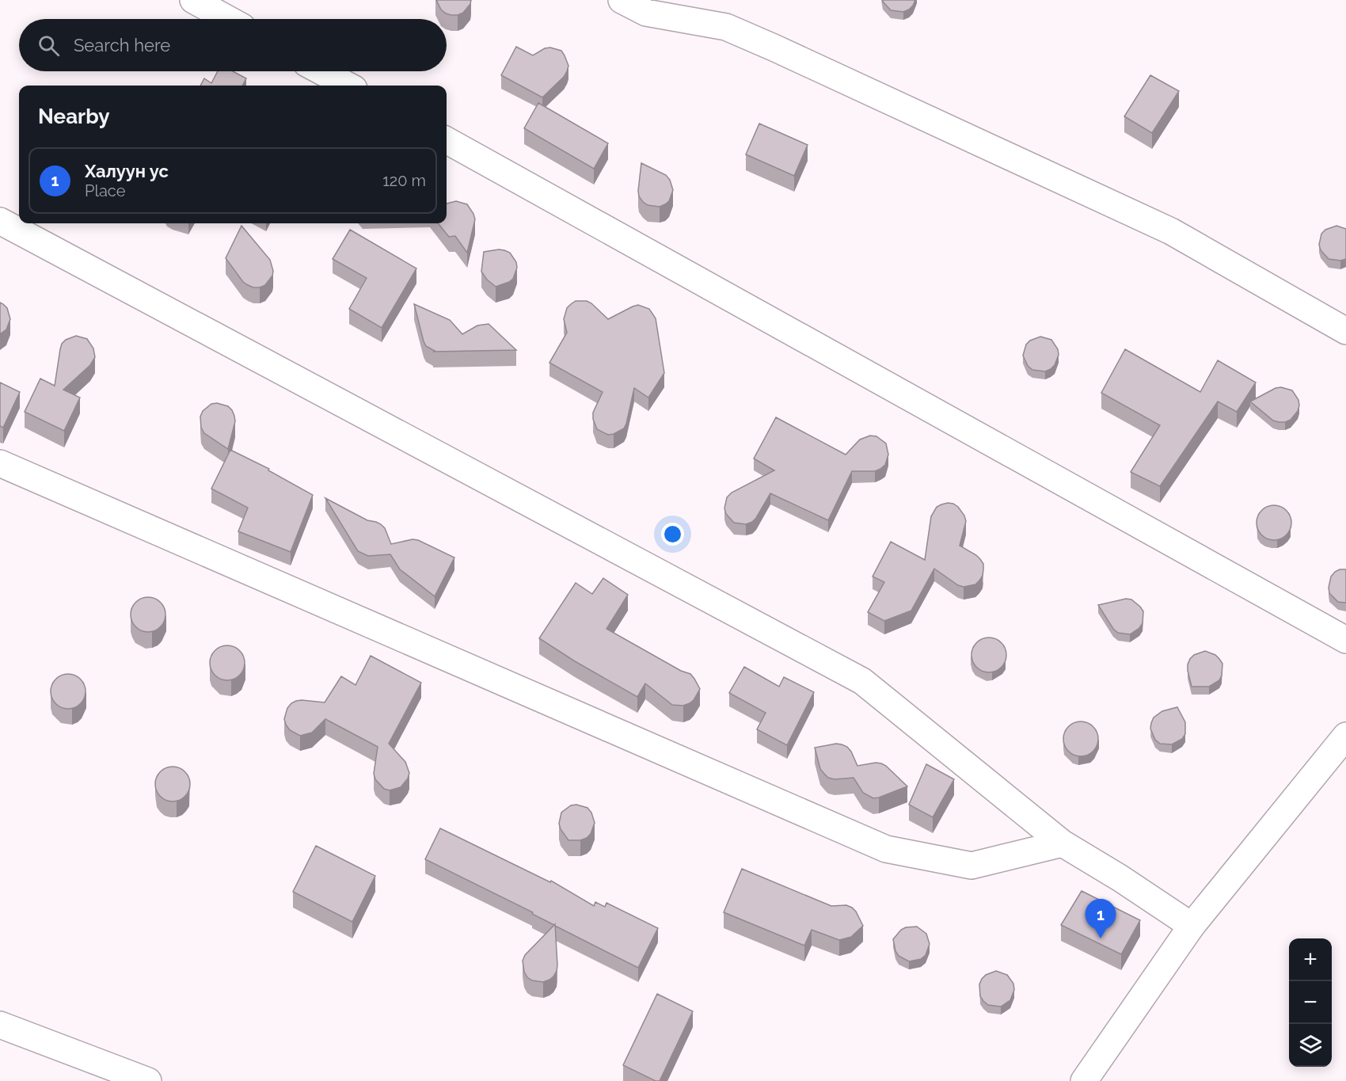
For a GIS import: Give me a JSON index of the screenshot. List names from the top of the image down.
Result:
{
  "page": {
    "search": "Search here",
    "heading": "Nearby",
    "list": [
      {
        "mark": "1",
        "name": "Халуун ус",
        "note": "Place",
        "value": "120 m"
      }
    ],
    "pins": "1",
    "map_buttons": ["+", "−"]
  }
}
